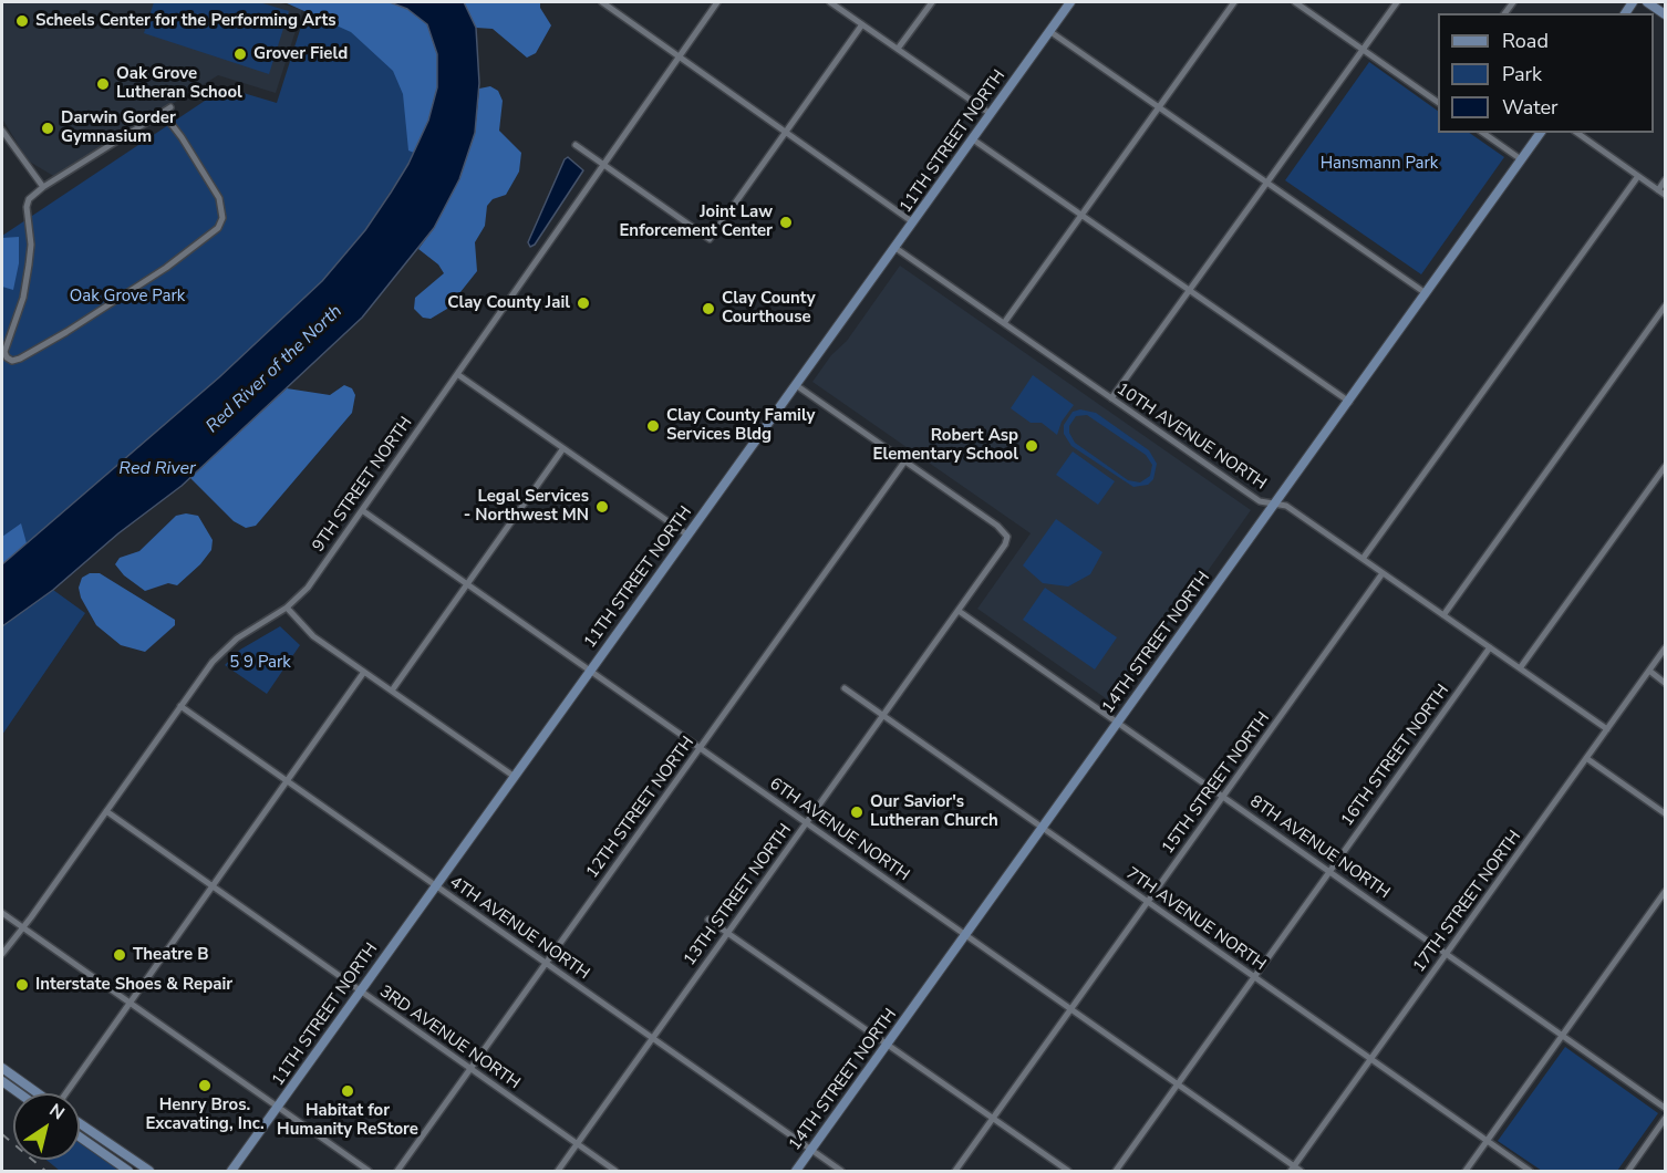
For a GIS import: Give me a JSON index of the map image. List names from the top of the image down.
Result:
{
  "streets": {
    "street": [
      "11TH STREET NORTH",
      "10TH AVENUE NORTH",
      "9TH STREET NORTH",
      "14TH STREET NORTH",
      "16TH STREET NORTH",
      "15TH STREET NORTH",
      "12TH STREET NORTH",
      "6TH AVENUE NORTH",
      "8TH AVENUE NORTH",
      "13TH STREET NORTH",
      "17TH STREET NORTH",
      "7TH AVENUE NORTH",
      "4TH AVENUE NORTH",
      "3RD AVENUE NORTH"
    ]
  },
  "crossings": [
    ["11TH STREET NORTH", "10TH AVENUE NORTH"],
    ["11TH STREET NORTH", "6TH AVENUE NORTH"],
    ["11TH STREET NORTH", "4TH AVENUE NORTH"],
    ["11TH STREET NORTH", "3RD AVENUE NORTH"],
    ["10TH AVENUE NORTH", "14TH STREET NORTH"],
    ["10TH AVENUE NORTH", "16TH STREET NORTH"],
    ["10TH AVENUE NORTH", "15TH STREET NORTH"],
    ["10TH AVENUE NORTH", "17TH STREET NORTH"],
    ["9TH STREET NORTH", "6TH AVENUE NORTH"],
    ["9TH STREET NORTH", "4TH AVENUE NORTH"],
    ["9TH STREET NORTH", "3RD AVENUE NORTH"],
    ["14TH STREET NORTH", "6TH AVENUE NORTH"],
    ["14TH STREET NORTH", "8TH AVENUE NORTH"],
    ["14TH STREET NORTH", "7TH AVENUE NORTH"],
    ["14TH STREET NORTH", "4TH AVENUE NORTH"],
    ["16TH STREET NORTH", "6TH AVENUE NORTH"],
    ["16TH STREET NORTH", "8TH AVENUE NORTH"],
    ["16TH STREET NORTH", "7TH AVENUE NORTH"],
    ["15TH STREET NORTH", "6TH AVENUE NORTH"],
    ["15TH STREET NORTH", "8TH AVENUE NORTH"],
    ["15TH STREET NORTH", "7TH AVENUE NORTH"],
    ["12TH STREET NORTH", "6TH AVENUE NORTH"],
    ["12TH STREET NORTH", "13TH STREET NORTH"],
    ["12TH STREET NORTH", "4TH AVENUE NORTH"],
    ["12TH STREET NORTH", "3RD AVENUE NORTH"],
    ["6TH AVENUE NORTH", "13TH STREET NORTH"],
    ["6TH AVENUE NORTH", "17TH STREET NORTH"],
    ["8TH AVENUE NORTH", "13TH STREET NORTH"],
    ["8TH AVENUE NORTH", "17TH STREET NORTH"],
    ["13TH STREET NORTH", "7TH AVENUE NORTH"],
    ["13TH STREET NORTH", "4TH AVENUE NORTH"],
    ["13TH STREET NORTH", "3RD AVENUE NORTH"],
    ["17TH STREET NORTH", "7TH AVENUE NORTH"]
  ],
  "water": ["Red River of the North", "Red River"],
  "parks": ["Hansmann Park", "Oak Grove Park", "5 9 Park"],
  "places": [
    "Scheels Center for the Performing Arts",
    "Grover Field",
    "Oak Grove Lutheran School",
    "Darwin Gorder Gymnasium",
    "Joint Law Enforcement Center",
    "Clay County Jail",
    "Clay County Courthouse",
    "Clay County Family Services Bldg",
    "Robert Asp Elementary School",
    "Legal Services - Northwest MN",
    "Our Savior's Lutheran Church",
    "Theatre B",
    "Interstate Shoes & Repair",
    "Henry Bros. Excavating, Inc.",
    "Habitat for Humanity ReStore"
  ],
  "legend": ["Road", "Park", "Water"],
  "north": "top right"
}
